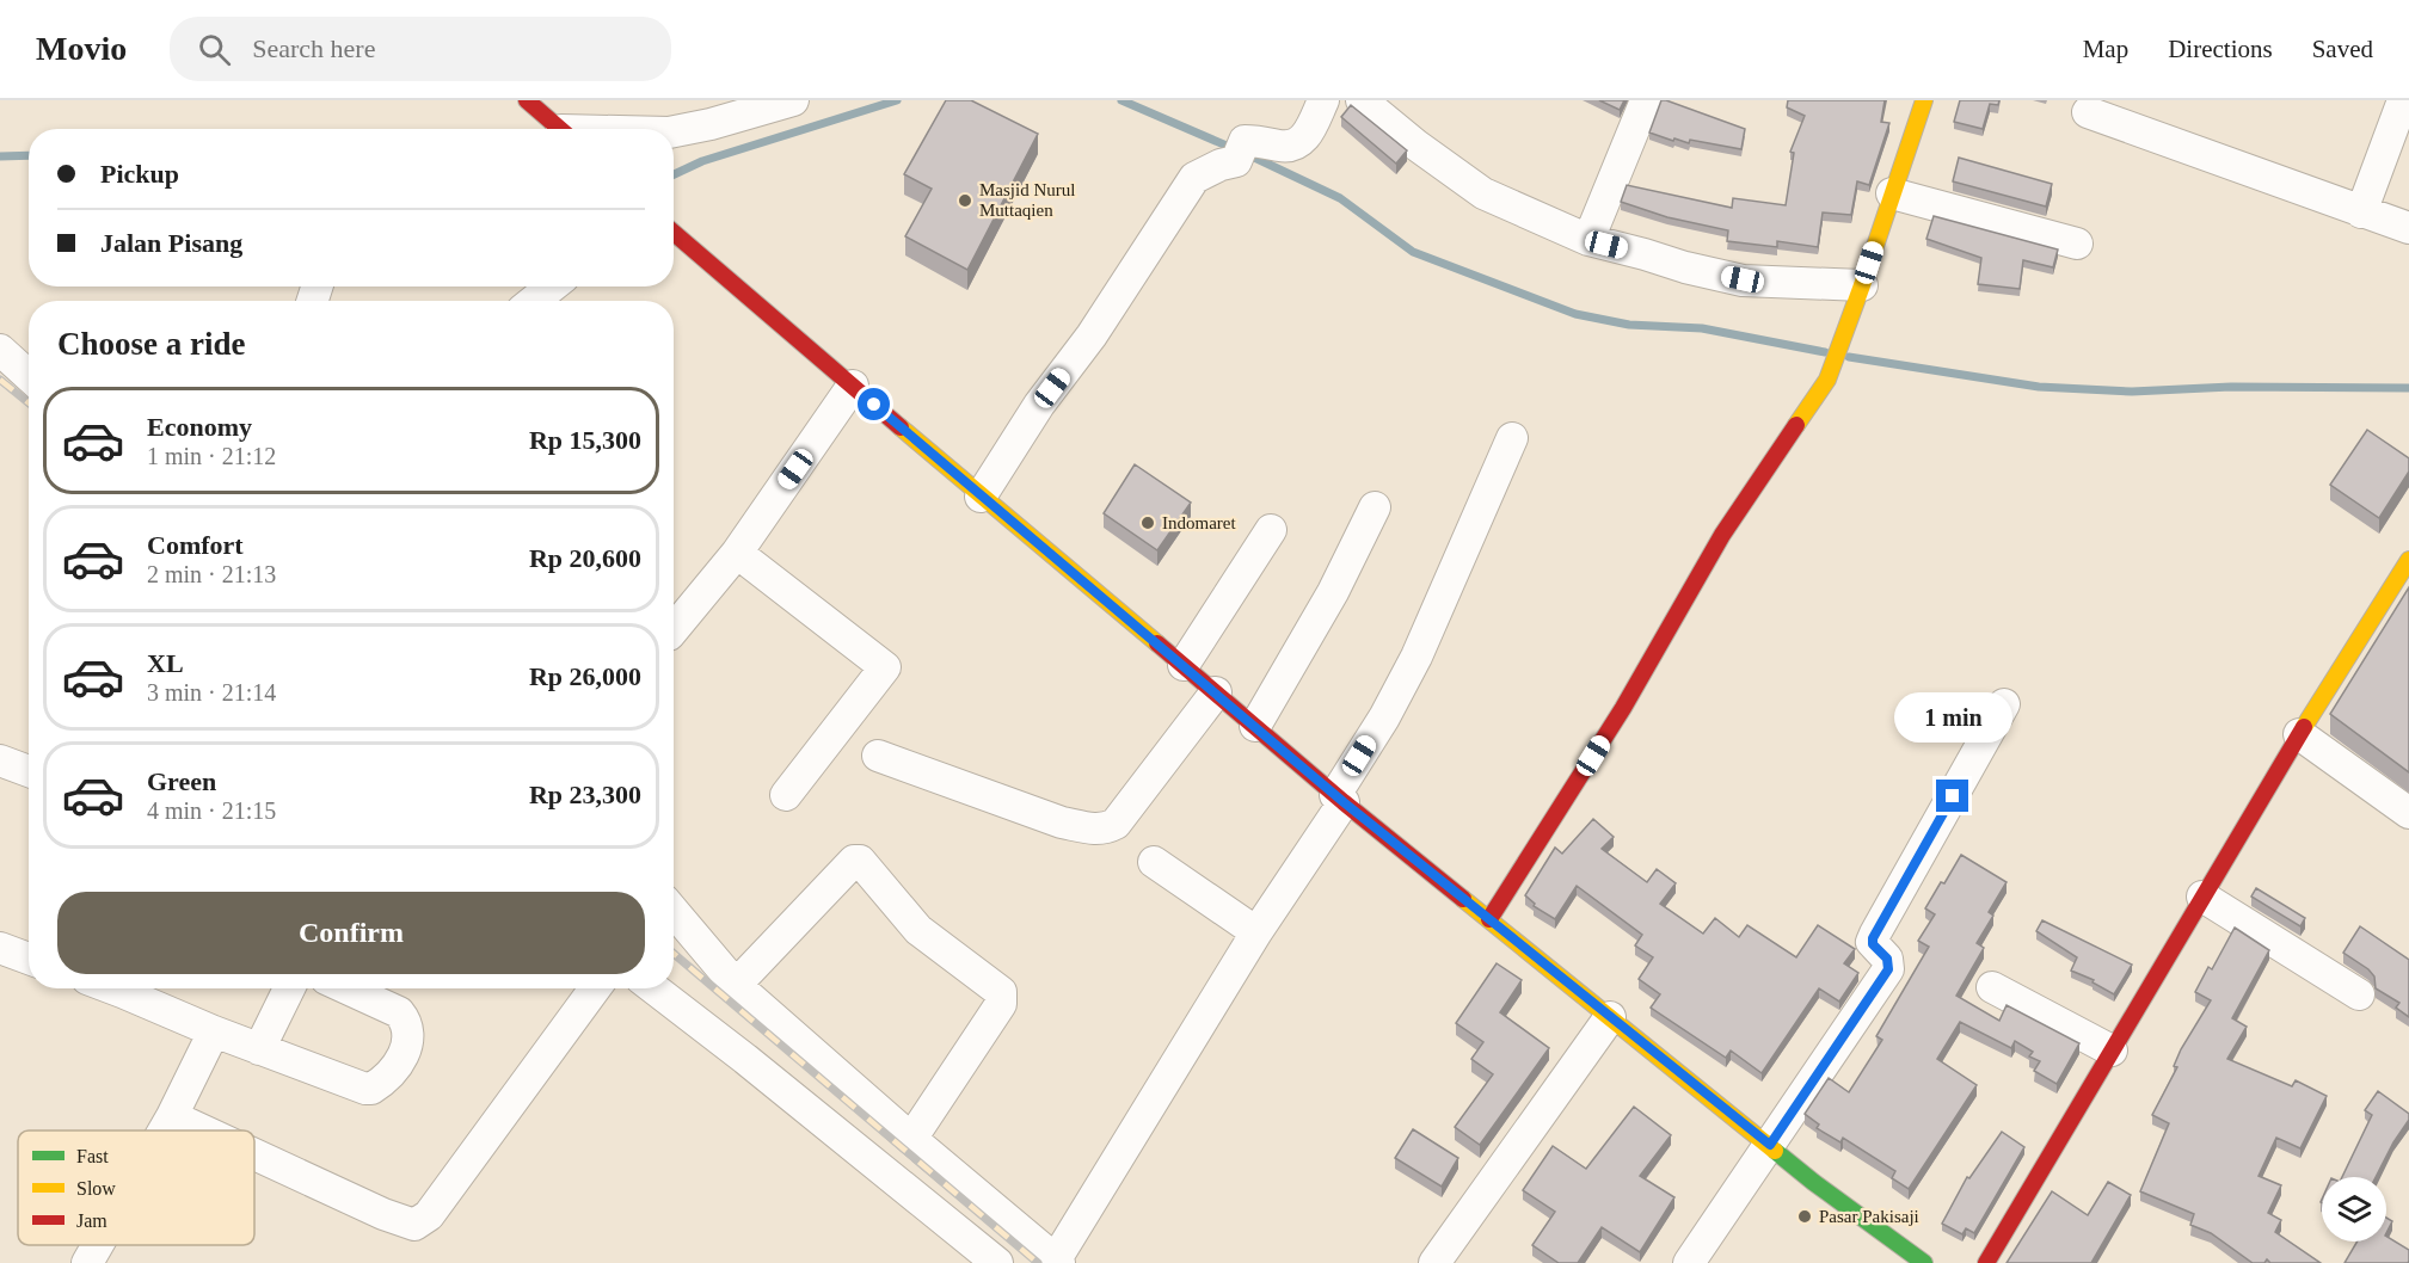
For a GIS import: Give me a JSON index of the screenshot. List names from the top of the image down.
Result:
{
  "places": ["Masjid Nurul Muttaqien", "Indomaret", "Pasar Pakisaji"],
  "legend": ["Fast", "Slow", "Jam"],
  "page": {
    "header": "Movio",
    "search": "Search here",
    "nav": ["Map", "Directions", "Saved"],
    "banner": ["Pickup", "Jalan Pisang"],
    "heading": "Choose a ride",
    "list": [
      {
        "name": "Economy",
        "note": "1 min · 21:12",
        "value": "Rp 15,300"
      },
      {
        "name": "Comfort",
        "note": "2 min · 21:13",
        "value": "Rp 20,600"
      },
      {
        "name": "XL",
        "note": "3 min · 21:14",
        "value": "Rp 26,000"
      },
      {
        "name": "Green",
        "note": "4 min · 21:15",
        "value": "Rp 23,300"
      }
    ],
    "bubble": "1 min",
    "buttons": "Confirm"
  }
}
